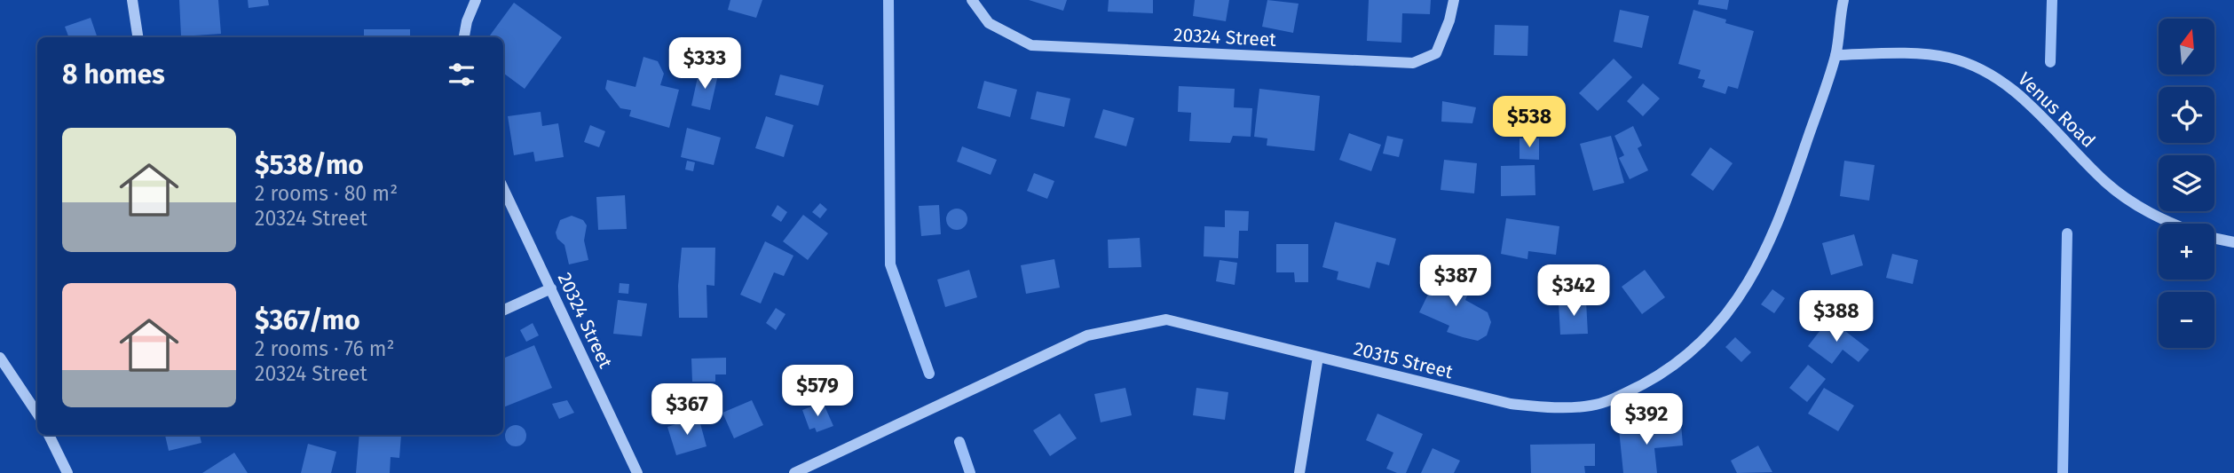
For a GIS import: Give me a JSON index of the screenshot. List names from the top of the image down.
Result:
{
  "streets": {
    "street": ["20324 Street", "Venus Road", "20315 Street"]
  },
  "crossings": [
    ["Venus Road", "20315 Street"]
  ],
  "north": "top",
  "page": {
    "map_buttons": ["+", "−"],
    "price": [
      "$333",
      "$538",
      "$387",
      "$342",
      "$388",
      "$579",
      "$367",
      "$392"
    ],
    "heading": "8 homes",
    "list": [
      {
        "name": "$538/mo",
        "note": "2 rooms · 80 m² · 20324 Street"
      },
      {
        "name": "$367/mo",
        "note": "2 rooms · 76 m² · 20324 Street"
      }
    ]
  }
}
